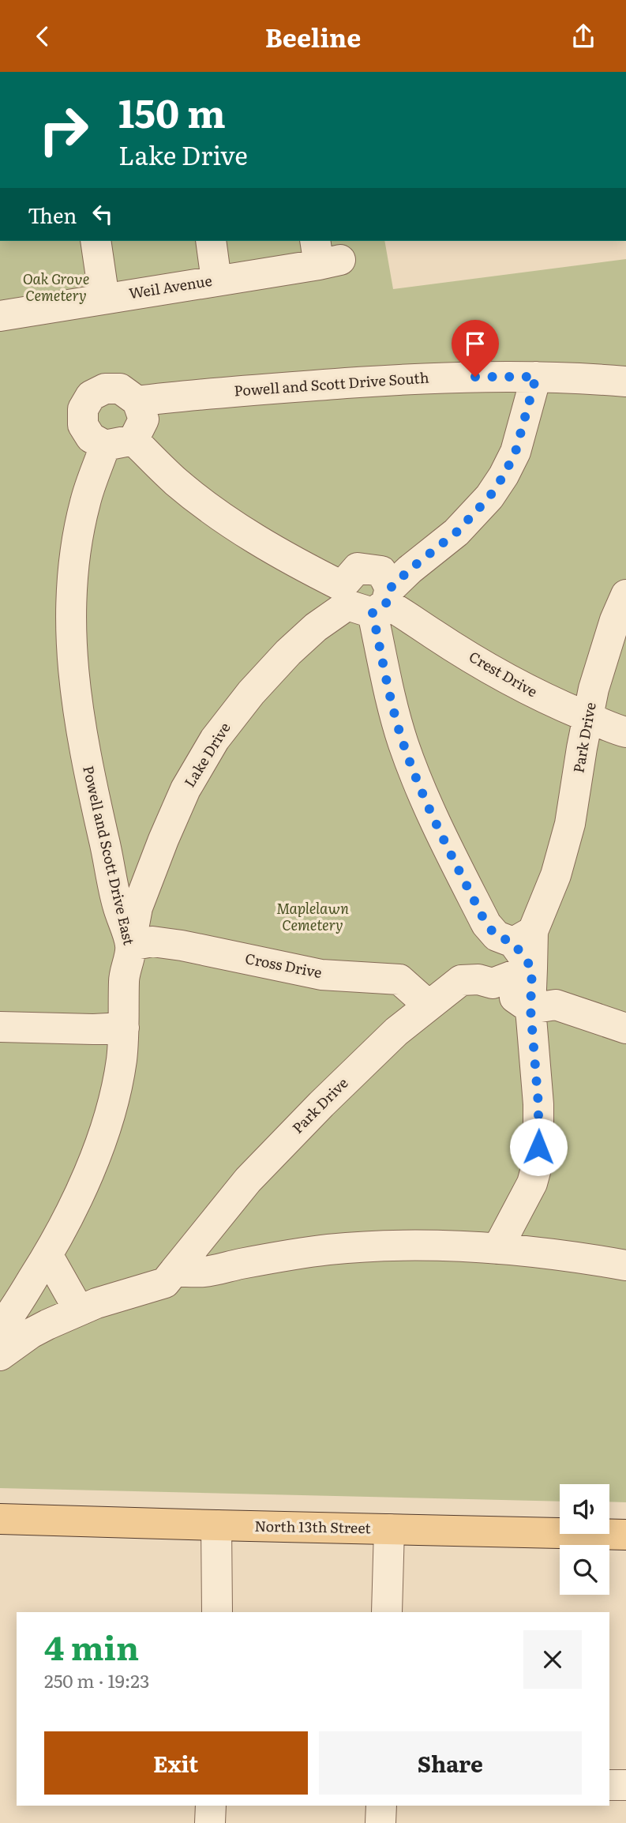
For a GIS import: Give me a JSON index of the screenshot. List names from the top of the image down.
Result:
{
  "streets": {
    "main road": ["North 13th Street"],
    "street": [
      "Weil Avenue",
      "Powell and Scott Drive South",
      "Crest Drive",
      "Park Drive",
      "Lake Drive",
      "Powell and Scott Drive East",
      "Cross Drive"
    ]
  },
  "crossings": [
    ["Powell and Scott Drive South", "Crest Drive"],
    ["Powell and Scott Drive South", "Lake Drive"],
    ["Powell and Scott Drive South", "Powell and Scott Drive East"],
    ["Crest Drive", "Park Drive"],
    ["Crest Drive", "Lake Drive"],
    ["Crest Drive", "Powell and Scott Drive East"],
    ["Park Drive", "Cross Drive"],
    ["Lake Drive", "Powell and Scott Drive East"],
    ["Lake Drive", "Cross Drive"],
    ["Powell and Scott Drive East", "Cross Drive"]
  ],
  "parks": ["Oak Grove Cemetery", "Maplelawn Cemetery"],
  "page": {
    "header": "Beeline",
    "turn": ["150 m", "Lake Drive"],
    "then": "Then",
    "heading": ["4 min", "250 m · 19:23"],
    "buttons": ["Exit", "Share"]
  }
}
